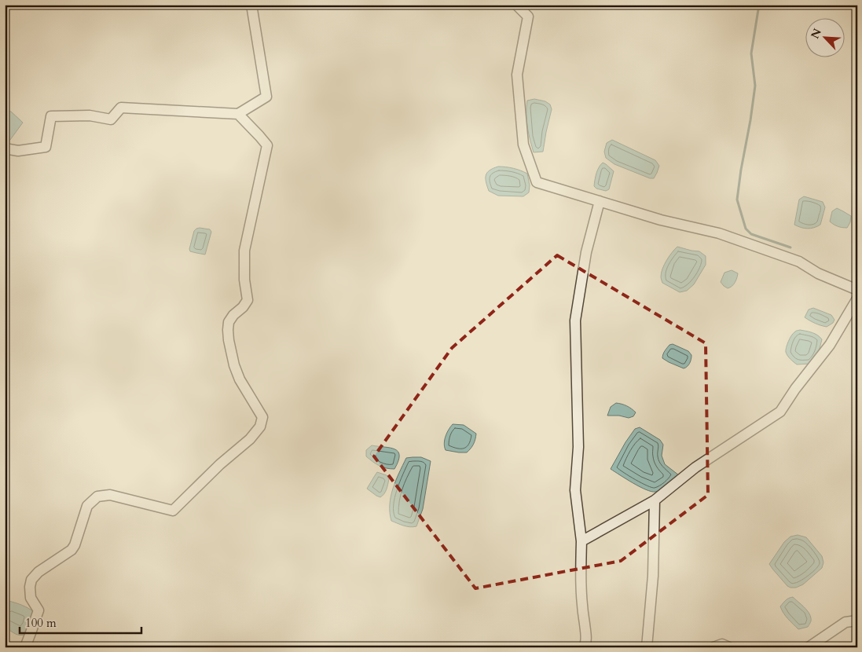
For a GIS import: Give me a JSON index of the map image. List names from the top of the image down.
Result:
{
  "scale_bar": "100 m",
  "north": "top left"
}
